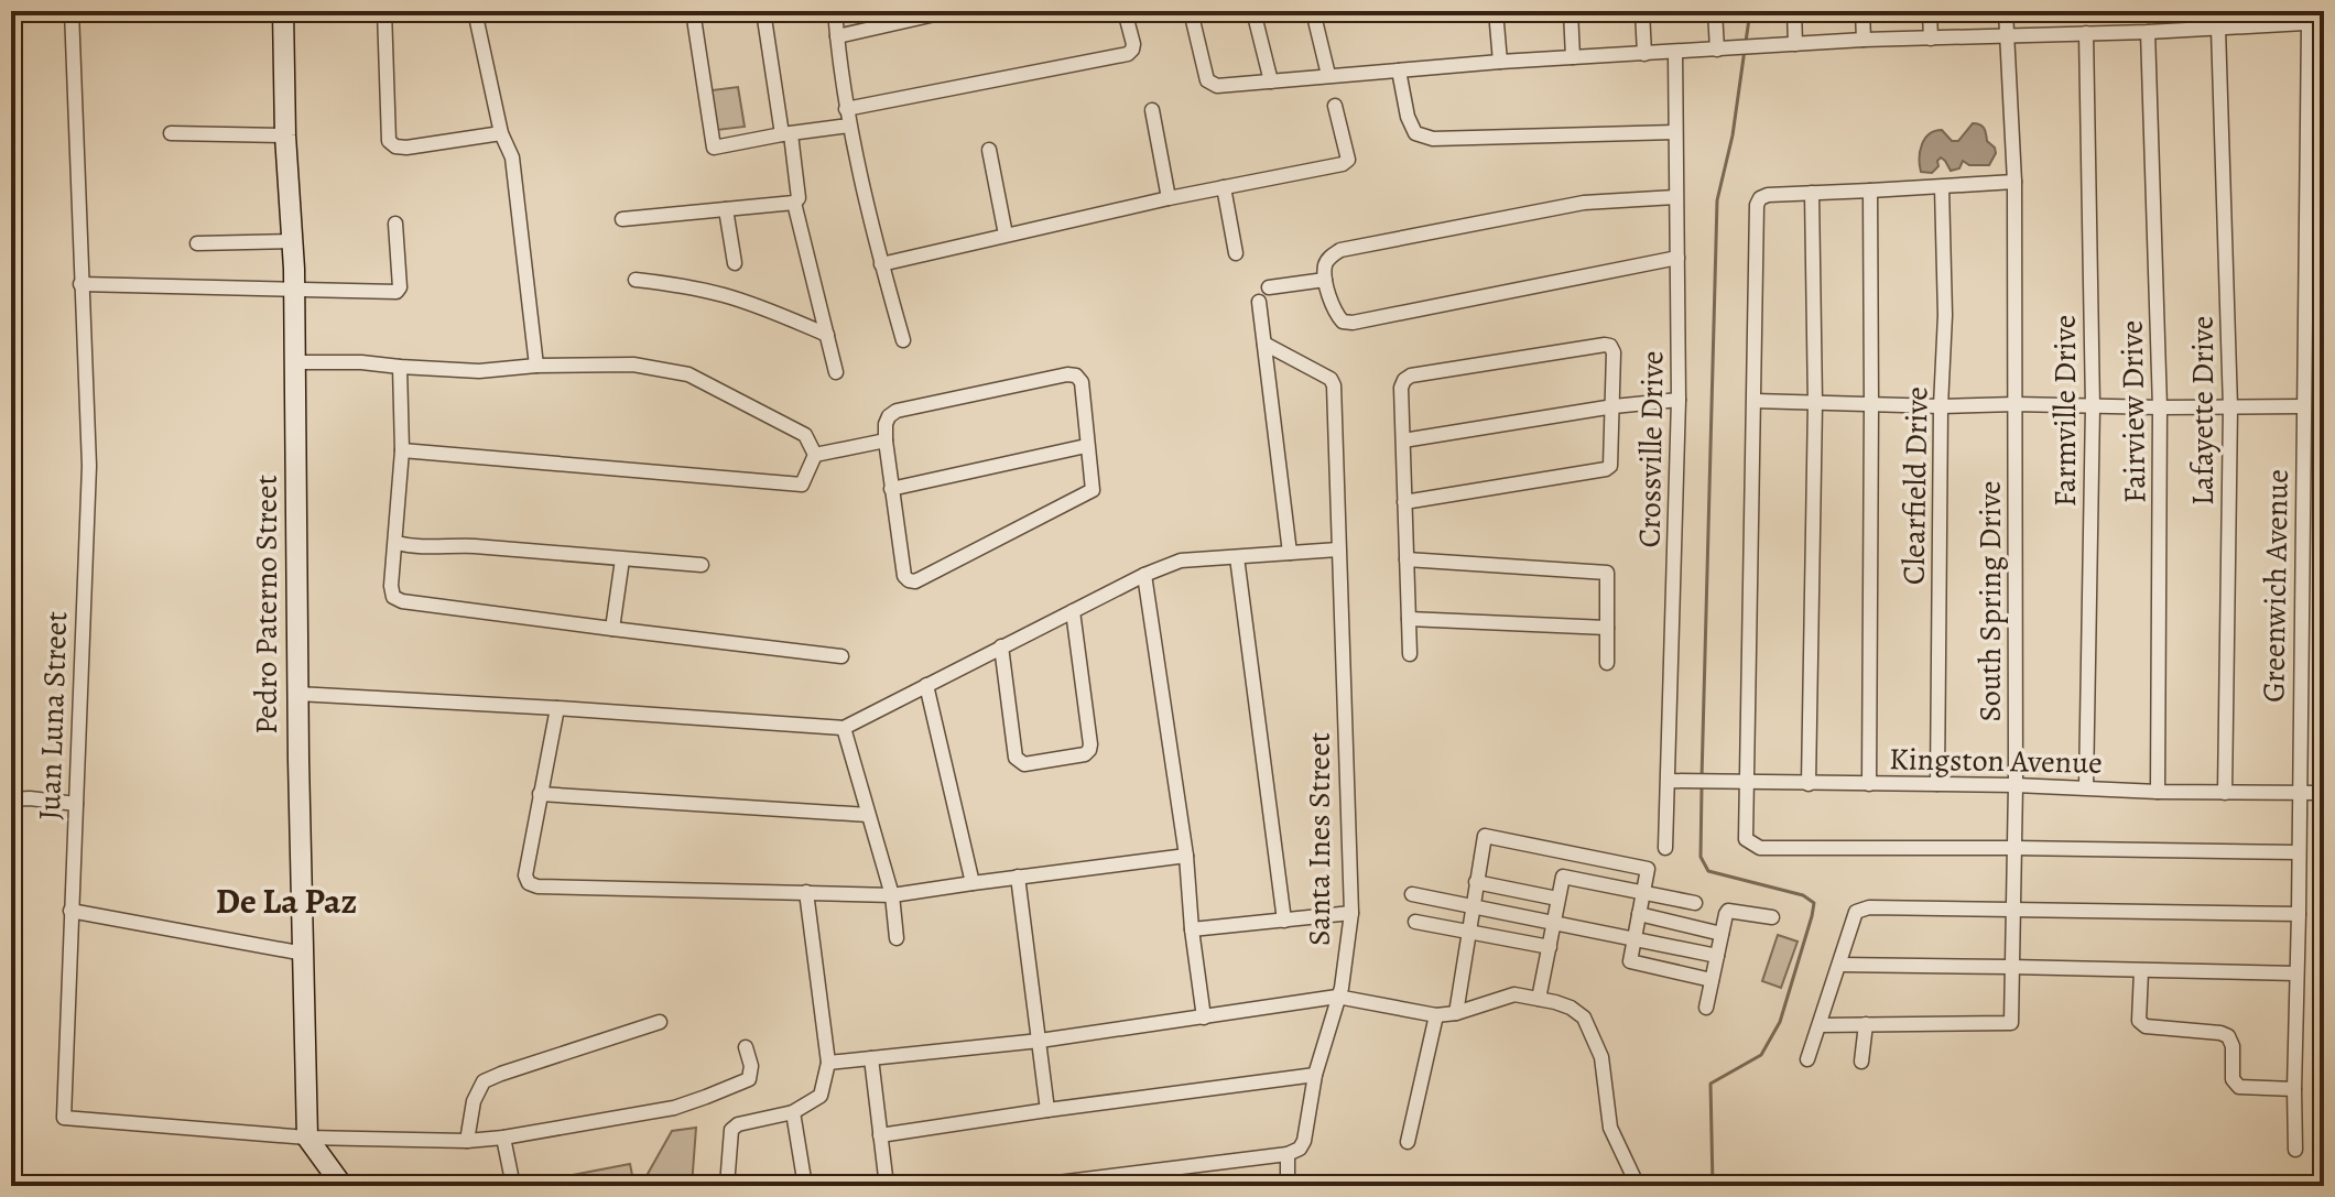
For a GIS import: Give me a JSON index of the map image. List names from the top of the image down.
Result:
{
  "streets": {
    "street": [
      "Farmville Drive",
      "Lafayette Drive",
      "Fairview Drive",
      "Crossville Drive",
      "Clearfield Drive",
      "Greenwich Avenue",
      "South Spring Drive",
      "Pedro Paterno Street",
      "Juan Luna Street",
      "Kingston Avenue",
      "Santa Ines Street"
    ]
  },
  "crossings": [
    ["Farmville Drive", "Kingston Avenue"],
    ["Lafayette Drive", "Kingston Avenue"],
    ["Fairview Drive", "Kingston Avenue"],
    ["Crossville Drive", "Kingston Avenue"],
    ["Clearfield Drive", "Kingston Avenue"],
    ["Greenwich Avenue", "Kingston Avenue"],
    ["South Spring Drive", "Kingston Avenue"],
    ["Pedro Paterno Street", "Juan Luna Street"]
  ],
  "districts": ["De La Paz"]
}
